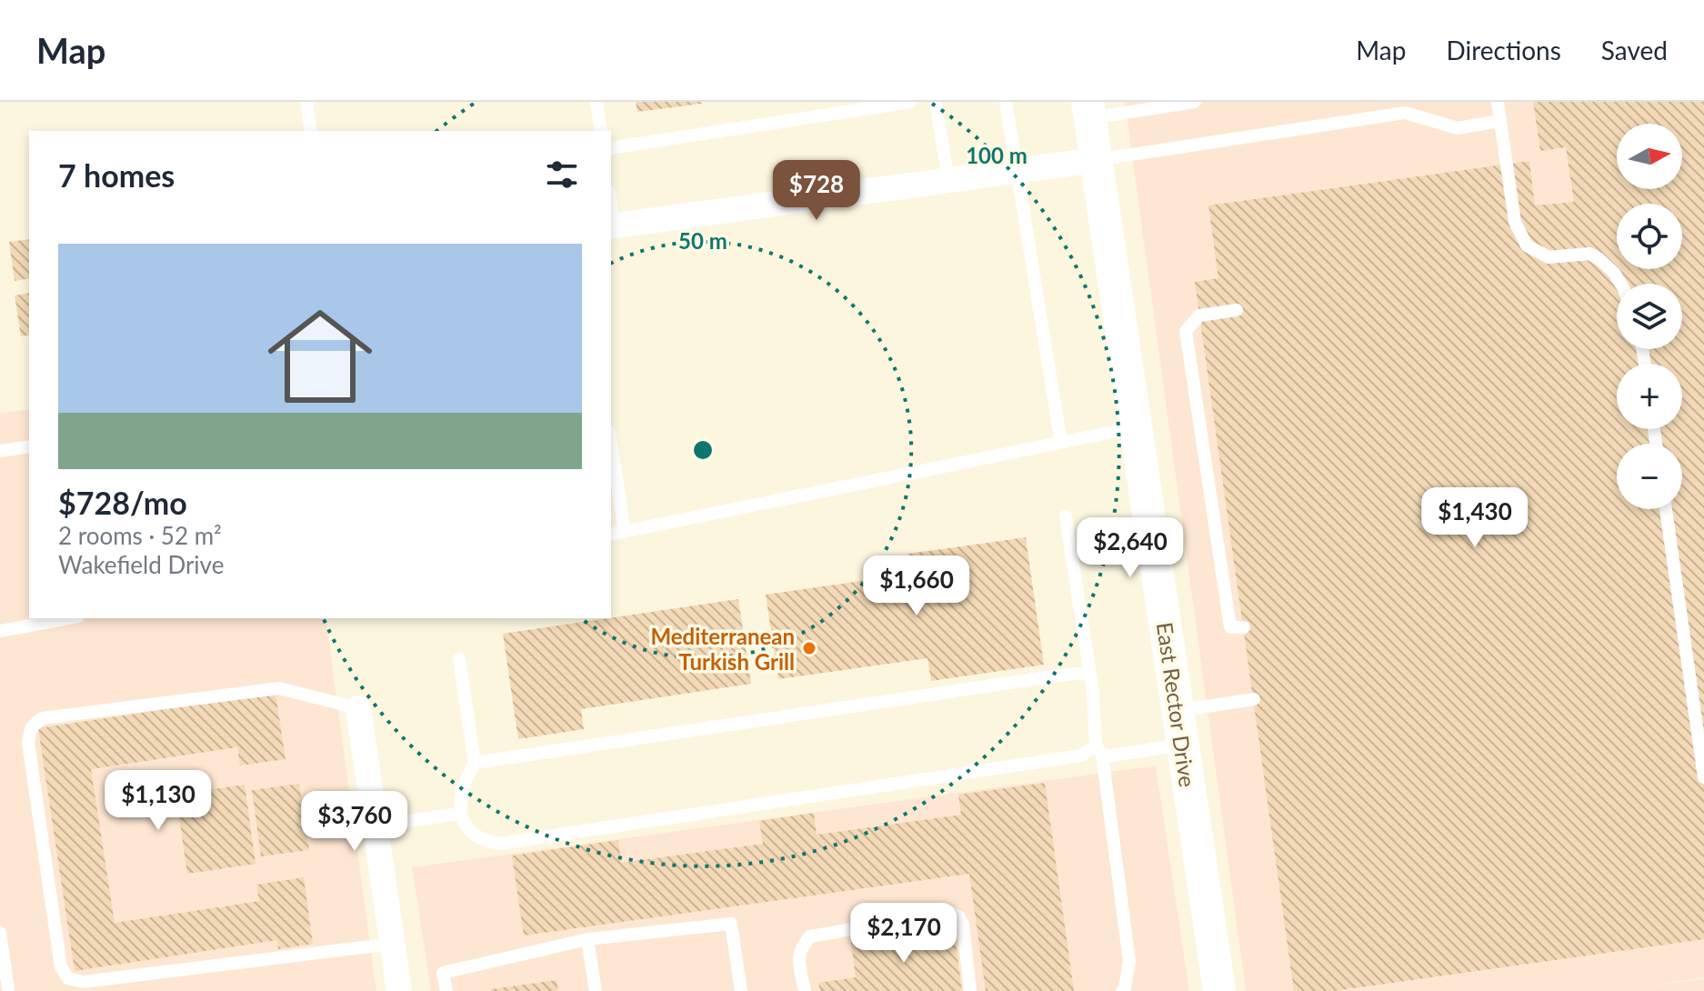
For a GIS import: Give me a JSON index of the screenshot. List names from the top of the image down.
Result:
{
  "streets": {
    "street": ["East Rector Drive"]
  },
  "places": ["Mediterranean Turkish Grill"],
  "north": "right",
  "page": {
    "header": "Map",
    "nav": ["Map", "Directions", "Saved"],
    "map_buttons": ["+", "−"],
    "heading": "7 homes",
    "price": [
      "$728",
      "$1,430",
      "$2,640",
      "$1,660",
      "$1,130",
      "$3,760",
      "$2,170"
    ],
    "list": [
      {
        "name": "$728/mo",
        "note": "2 rooms · 52 m² · Wakefield Drive"
      }
    ]
  },
  "rings": ["100 m", "50 m"]
}
